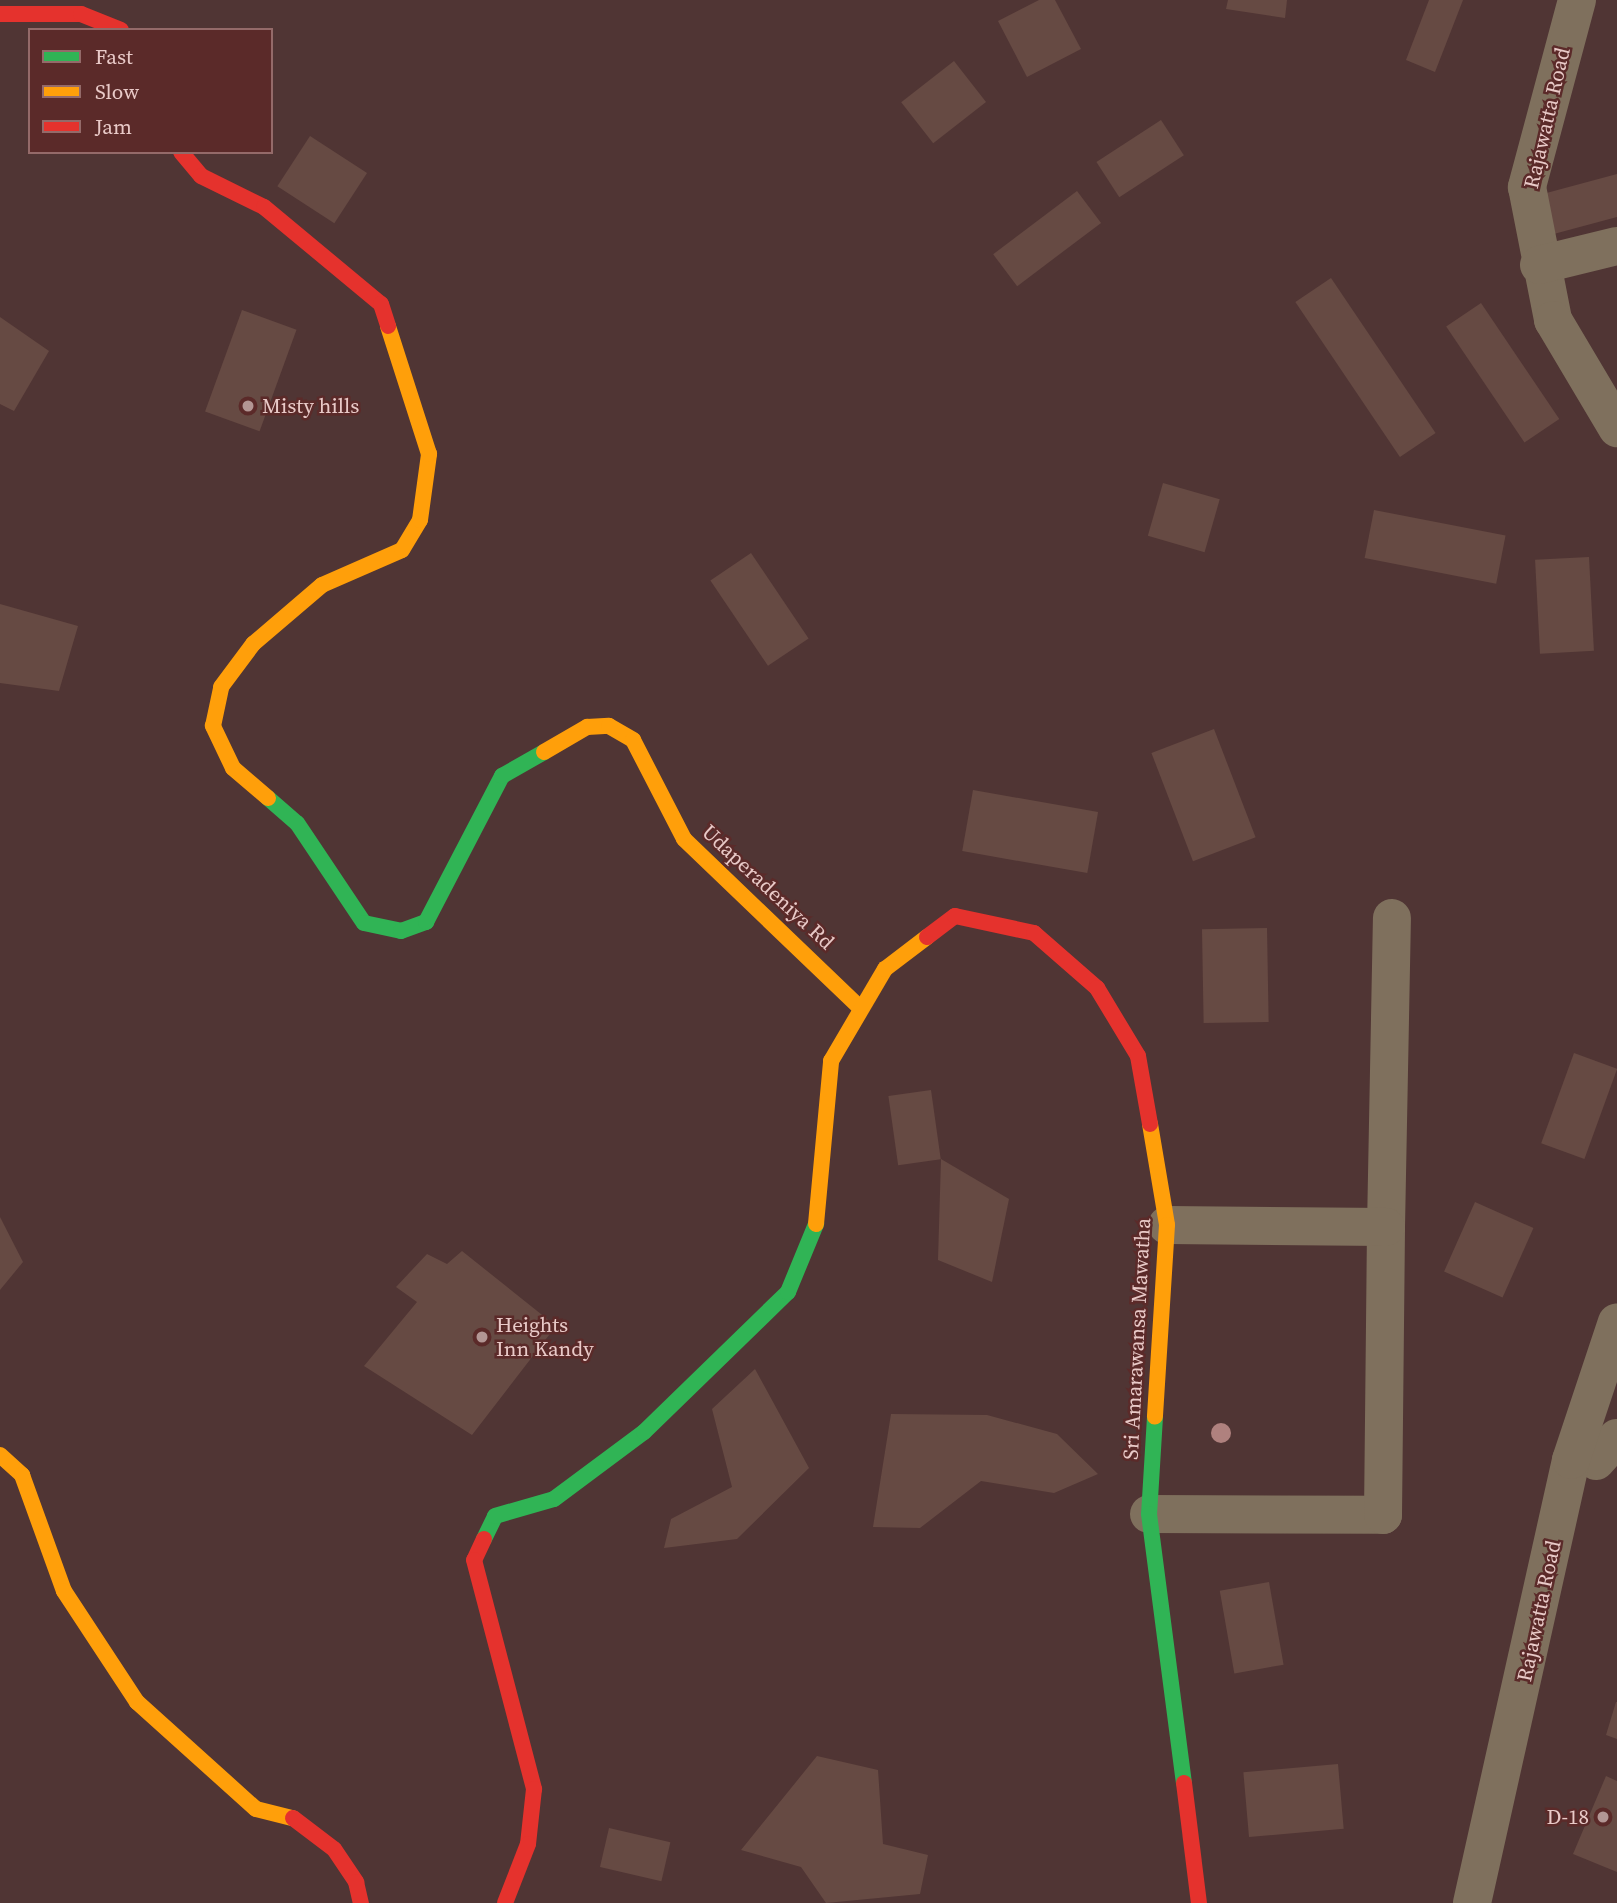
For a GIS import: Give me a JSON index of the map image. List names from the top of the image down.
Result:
{
  "streets": {
    "street": ["Rajawatta Road", "Udaperadeniya Rd", "Sri Amarawansa Mawatha"]
  },
  "crossings": [
    ["Udaperadeniya Rd", "Sri Amarawansa Mawatha"]
  ],
  "places": ["Misty hills", "Heights Inn Kandy", "D-18"],
  "legend": ["Fast", "Slow", "Jam"]
}
